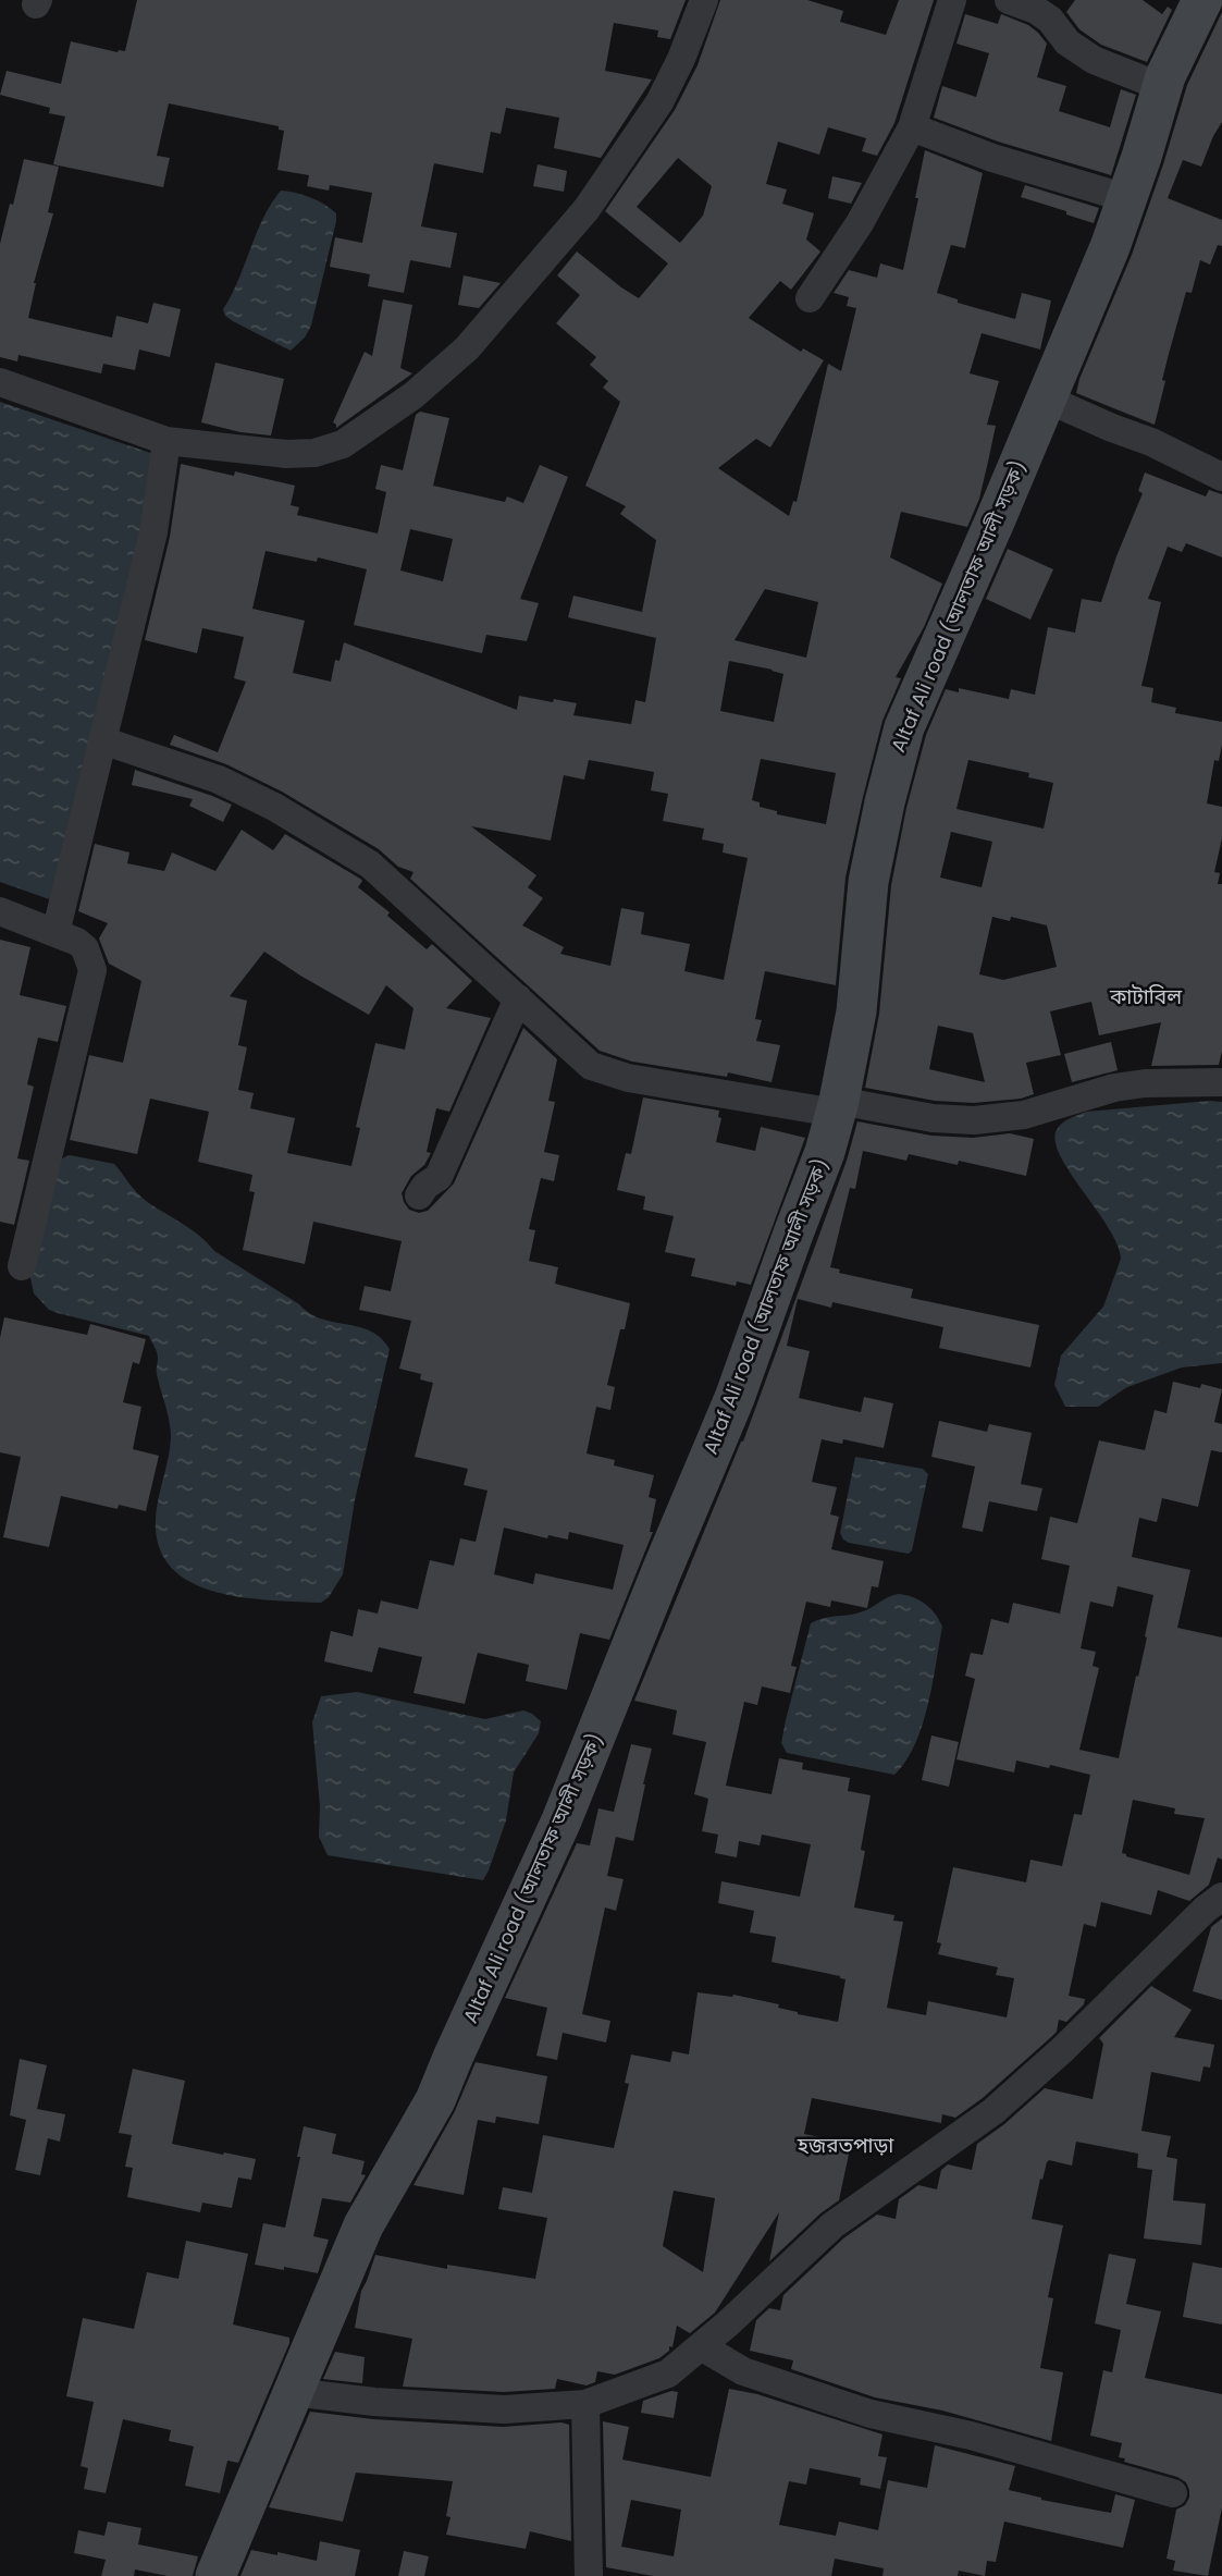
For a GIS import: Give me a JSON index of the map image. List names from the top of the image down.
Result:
{
  "streets": {
    "main road": ["Altaf Ali road (আলতাফ আলী সড়ক)"]
  },
  "districts": ["কাটাবিল", "হজরতপাড়া"]
}
